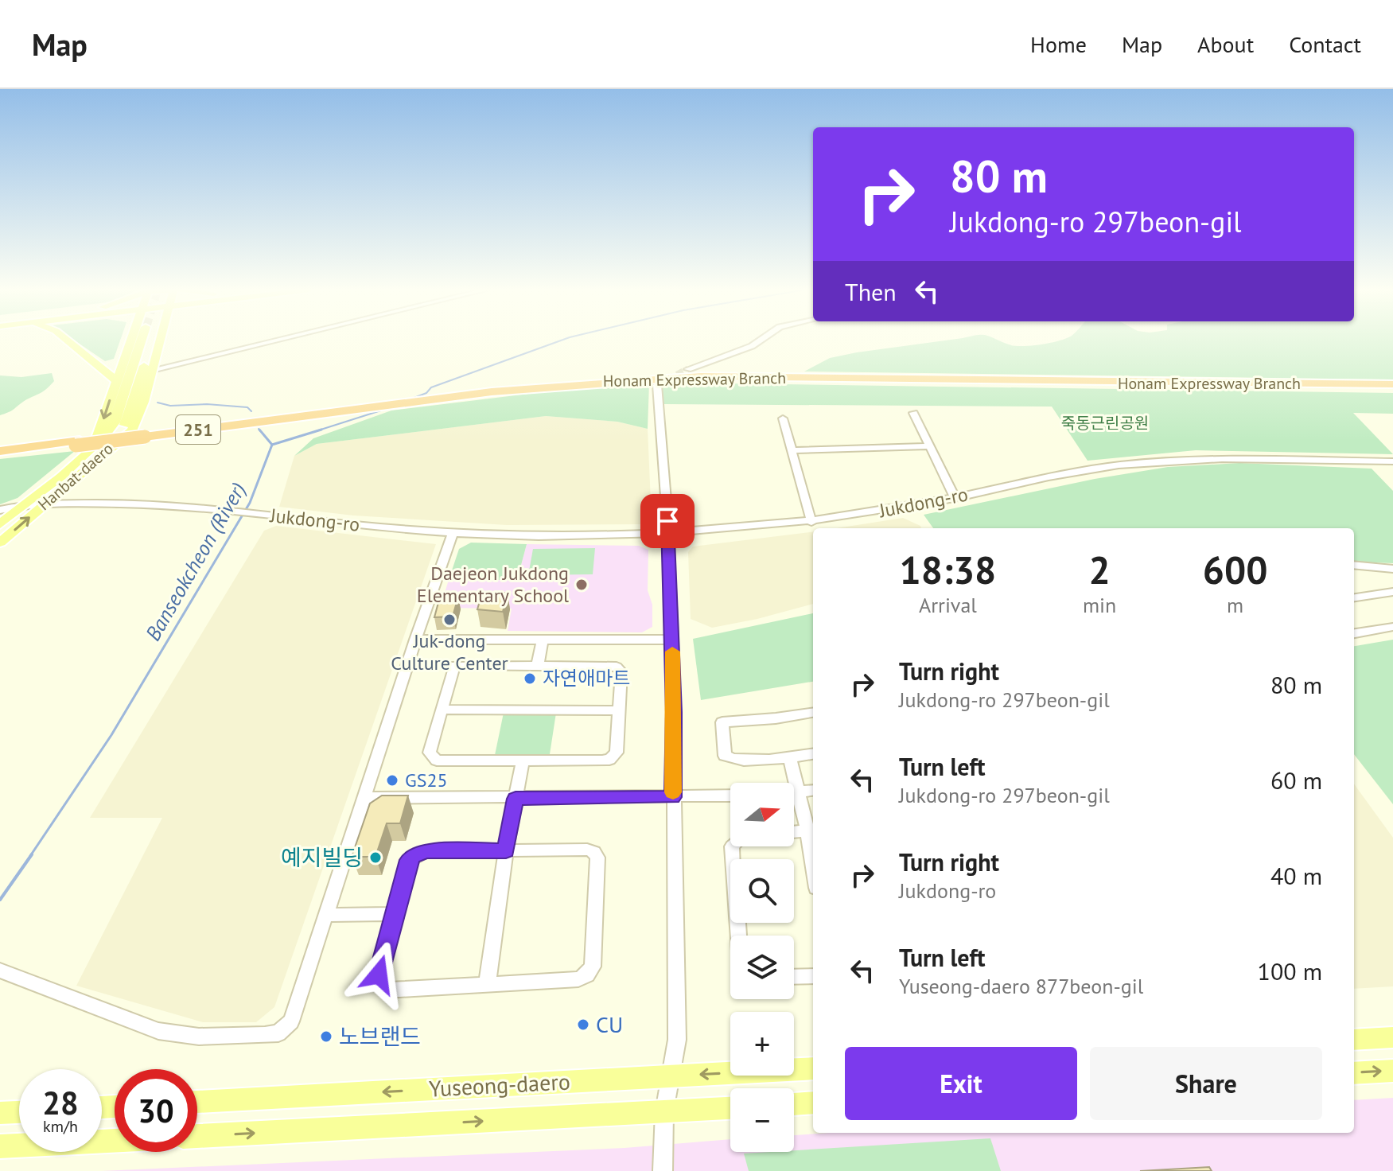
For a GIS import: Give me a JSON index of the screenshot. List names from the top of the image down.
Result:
{
  "streets": {
    "highway": ["Honam Expressway Branch", "251"],
    "main road": ["Hanbat-daero", "Yuseong-daero"],
    "street": ["Jukdong-ro"]
  },
  "crossings": [
    ["Hanbat-daero", "Jukdong-ro"]
  ],
  "water": ["Banseokcheon (River)"],
  "parks": ["죽동근린공원"],
  "places": [
    "Daejeon Jukdong Elementary School",
    "Juk-dong Culture Center",
    "자연애마트",
    "GS25",
    "예지빌딩",
    "CU",
    "노브랜드"
  ],
  "north": "right",
  "page": {
    "header": "Map",
    "nav": [
      "Home",
      "Map",
      "About",
      "Contact"
    ],
    "turn": ["80 m", "Jukdong-ro 297beon-gil"],
    "then": "Then",
    "eta": [
      "18:38",
      "Arrival",
      "2",
      "min",
      "600",
      "m"
    ],
    "list": [
      {
        "name": "Turn right",
        "note": "Jukdong-ro 297beon-gil",
        "value": "80 m"
      },
      {
        "name": "Turn left",
        "note": "Jukdong-ro 297beon-gil",
        "value": "60 m"
      },
      {
        "name": "Turn right",
        "note": "Jukdong-ro",
        "value": "40 m"
      },
      {
        "name": "Turn left",
        "note": "Yuseong-daero 877beon-gil",
        "value": "100 m"
      }
    ],
    "map_buttons": ["+", "−"],
    "buttons": ["Exit", "Share"],
    "speed": "28 km/h",
    "limit": "30"
  }
}
